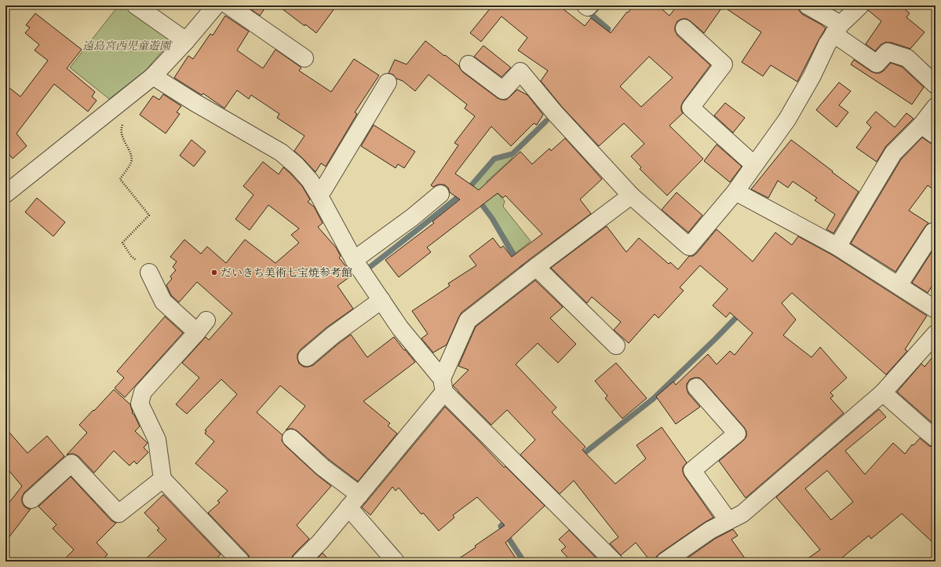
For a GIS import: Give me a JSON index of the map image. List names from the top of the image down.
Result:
{
  "parks": ["遠島宮西児童遊園"],
  "places": ["だいきち美術七宝焼参考館"]
}
